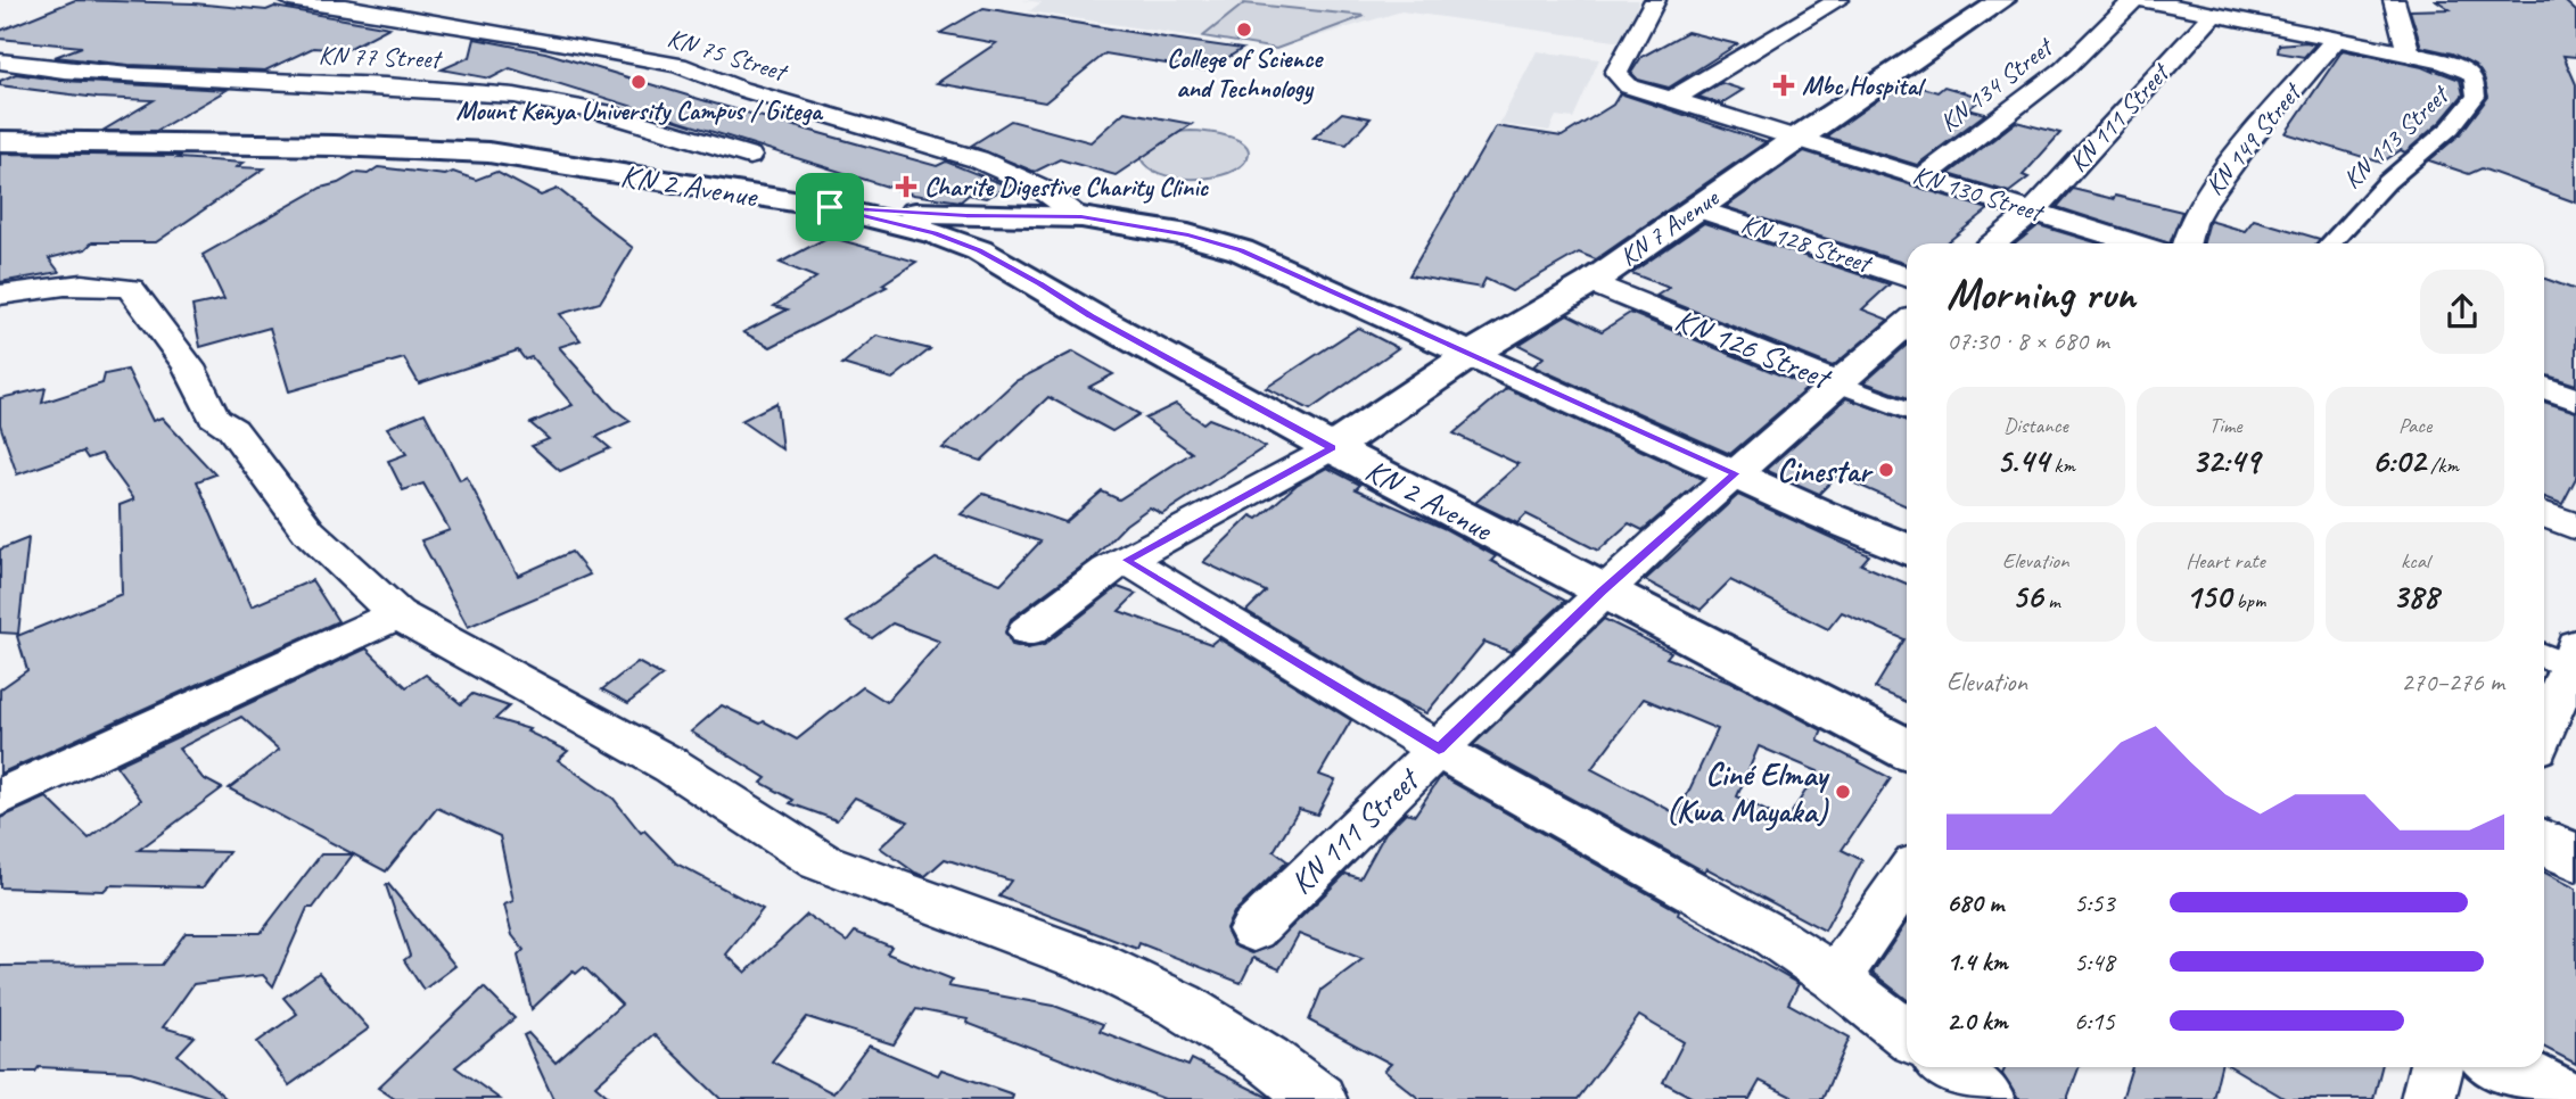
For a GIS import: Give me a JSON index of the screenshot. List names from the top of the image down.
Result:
{
  "streets": {
    "main road": ["KN 2 Avenue", "KN 7 Avenue"],
    "street": [
      "KN 75 Street",
      "KN 77 Street",
      "KN 134 Street",
      "KN 111 Street",
      "KN 113 Street",
      "KN 149 Street",
      "KN 130 Street",
      "KN 128 Street",
      "KN 126 Street"
    ]
  },
  "crossings": [
    ["KN 134 Street", "KN 130 Street"],
    ["KN 111 Street", "KN 113 Street"],
    ["KN 111 Street", "KN 2 Avenue"],
    ["KN 111 Street", "KN 130 Street"],
    ["KN 111 Street", "KN 126 Street"],
    ["KN 113 Street", "KN 149 Street"],
    ["KN 2 Avenue", "KN 7 Avenue"],
    ["KN 130 Street", "KN 7 Avenue"],
    ["KN 7 Avenue", "KN 128 Street"],
    ["KN 7 Avenue", "KN 126 Street"]
  ],
  "places": {
    "other": [
      "College of Science and Technology",
      "Mount Kenya University Campus / Gitega",
      "Cinestar",
      "Ciné Elmay (Kwa Mayaka)"
    ],
    "health": ["Mbc Hospital", "Charite Digestive Charity Clinic"]
  },
  "page": {
    "heading": ["Morning run", "07:30 · 8 × 680 m"],
    "stats": [
      ["Distance", "5.44 km"],
      ["Time", "32:49"],
      ["Pace", "6:02 /km"],
      ["Elevation", "56 m"],
      ["Heart rate", "150 bpm"],
      ["kcal", "388"]
    ],
    "chart": ["Elevation", "270–276 m"],
    "list": [
      {
        "name": "680 m",
        "note": "5:53"
      },
      {
        "name": "1.4 km",
        "note": "5:48"
      },
      {
        "name": "2.0 km",
        "note": "6:15"
      }
    ]
  }
}
